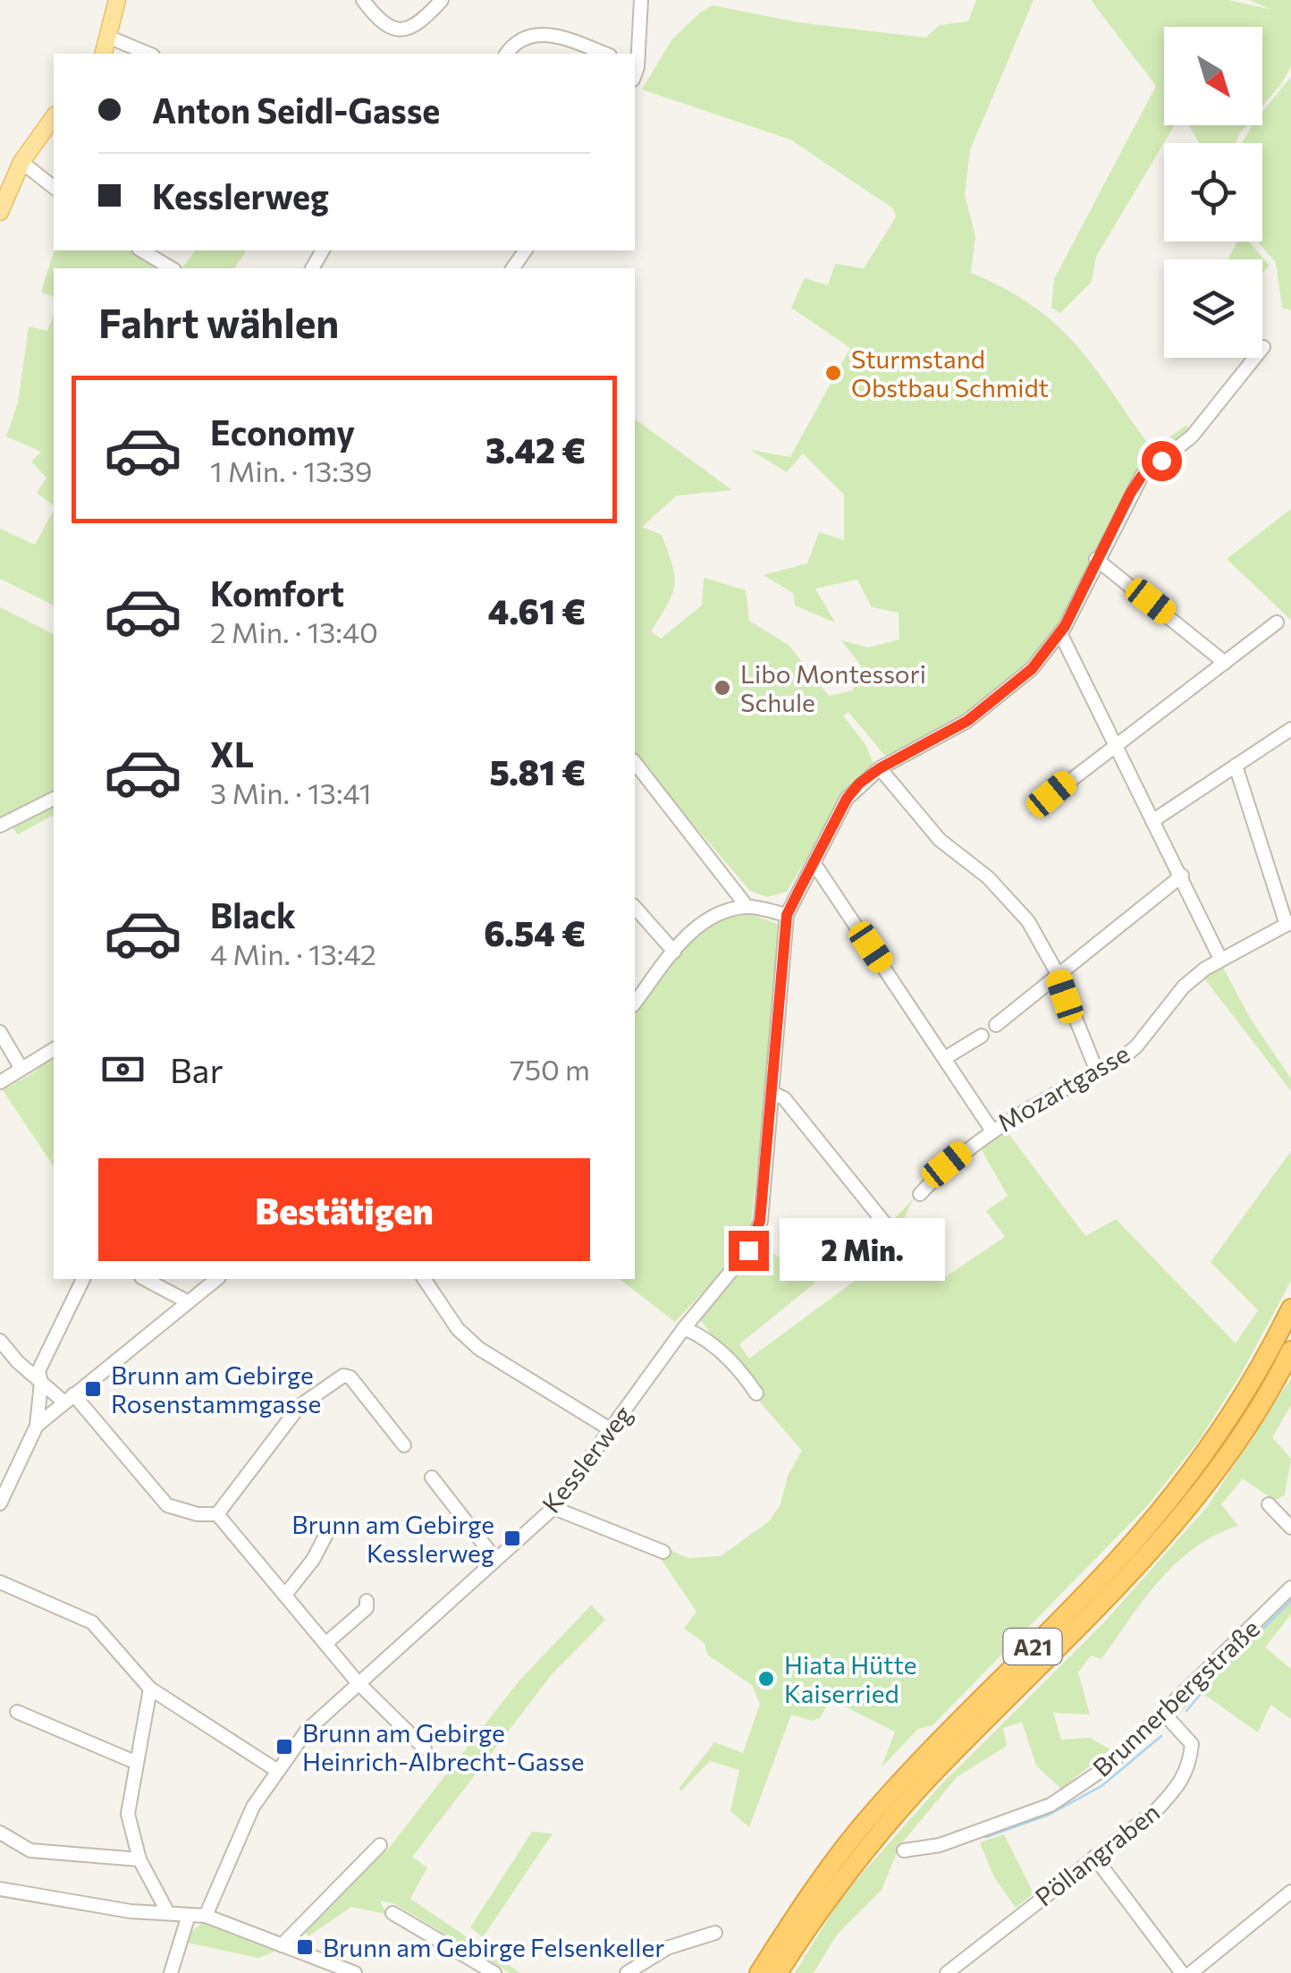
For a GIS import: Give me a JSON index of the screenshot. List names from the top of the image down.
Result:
{
  "streets": {
    "highway": ["A21"],
    "street": [
      "Mozartgasse",
      "Kesslerweg",
      "Brunnerbergstraße",
      "Pöllangraben"
    ]
  },
  "crossings": [
    ["Brunnerbergstraße", "Pöllangraben"]
  ],
  "places": {
    "other": ["Sturmstand Obstbau Schmidt", "Libo Montessori Schule", "Hiata Hütte Kaiserried"],
    "transit": [
      "Brunn am Gebirge Rosenstammgasse",
      "Brunn am Gebirge Kesslerweg",
      "Brunn am Gebirge Heinrich-Albrecht-Gasse",
      "Brunn am Gebirge Felsenkeller"
    ]
  },
  "north": "bottom right",
  "page": {
    "banner": ["Anton Seidl-Gasse", "Kesslerweg"],
    "heading": "Fahrt wählen",
    "list": [
      {
        "name": "Economy",
        "note": "1 Min. · 13:39",
        "value": "3.42 €"
      },
      {
        "name": "Komfort",
        "note": "2 Min. · 13:40",
        "value": "4.61 €"
      },
      {
        "name": "XL",
        "note": "3 Min. · 13:41",
        "value": "5.81 €"
      },
      {
        "name": "Black",
        "note": "4 Min. · 13:42",
        "value": "6.54 €"
      }
    ],
    "pay": ["Bar", "750 m"],
    "buttons": "Bestätigen",
    "bubble": "2 Min."
  }
}
